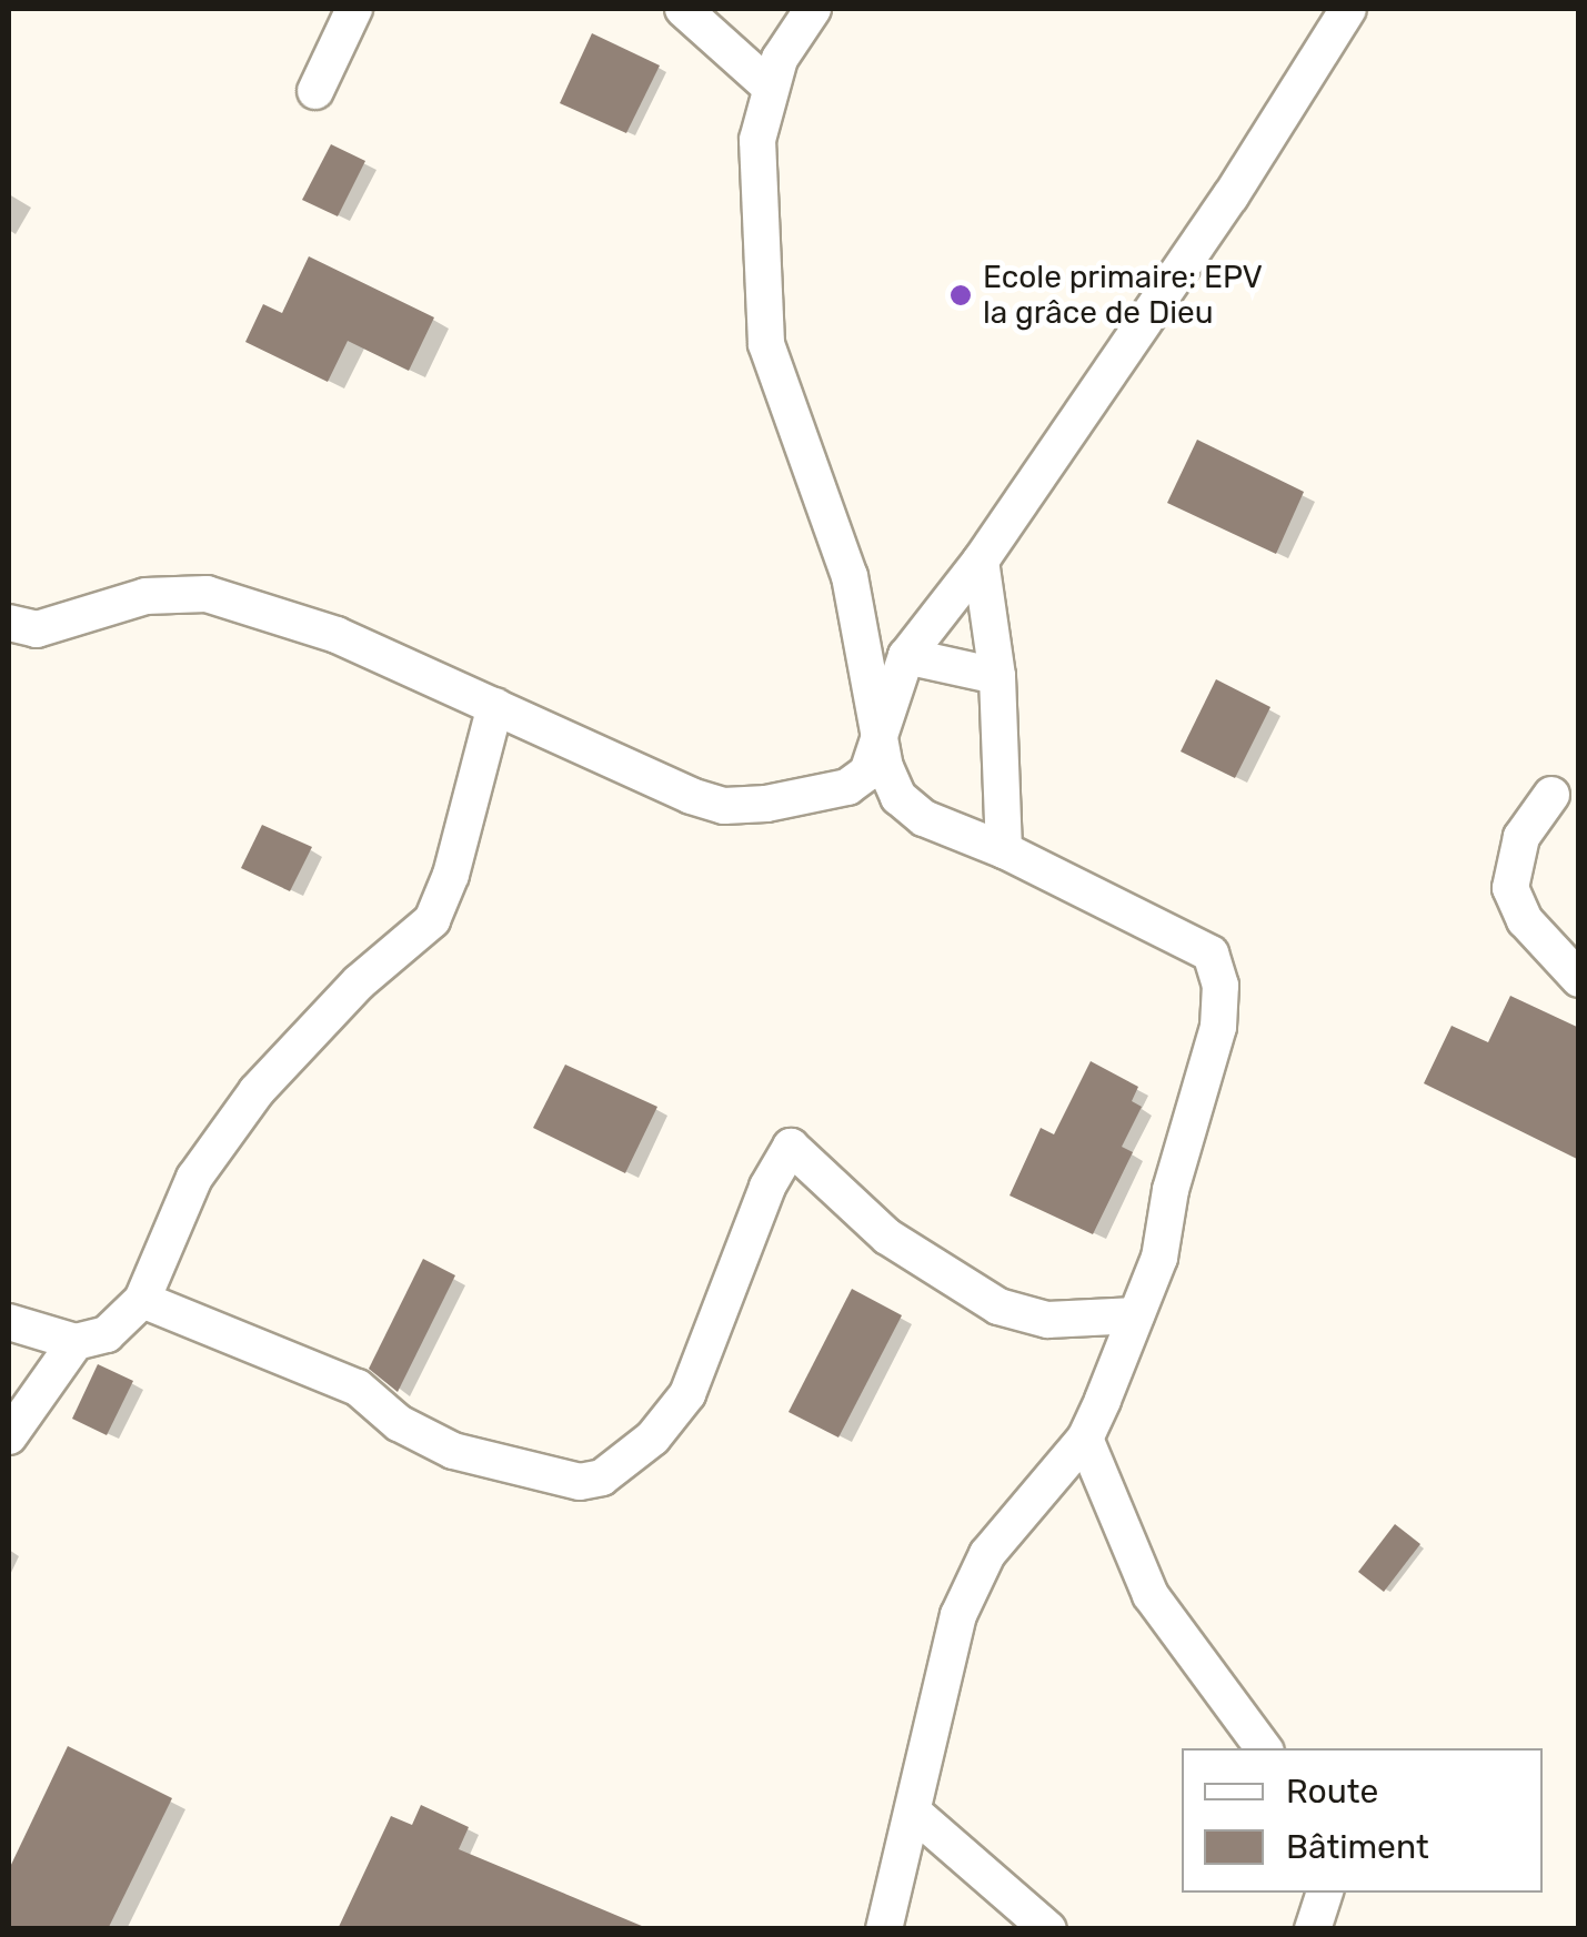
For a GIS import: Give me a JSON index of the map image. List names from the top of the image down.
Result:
{
  "places": ["Ecole primaire: EPV la grâce de Dieu"],
  "legend": ["Route", "Bâtiment"]
}
